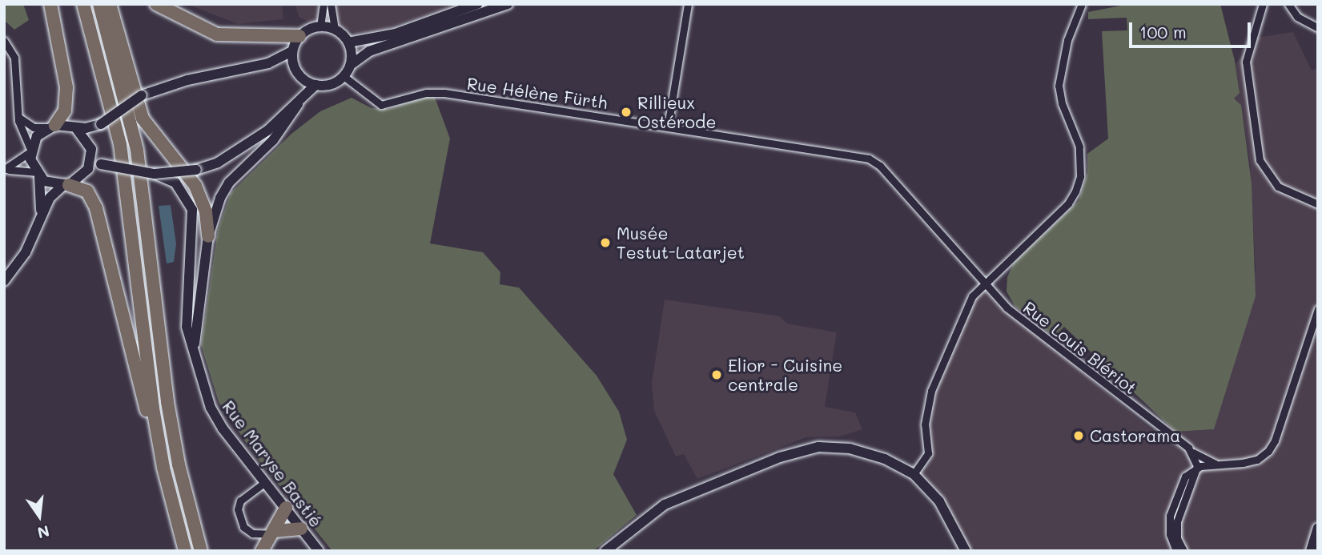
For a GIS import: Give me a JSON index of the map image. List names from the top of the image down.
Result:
{
  "streets": {
    "main road": ["Rue Maryse Bastié"],
    "street": ["Rue Hélène Fürth", "Rue Louis Blériot"]
  },
  "crossings": [
    ["Rue Hélène Fürth", "Rue Louis Blériot"]
  ],
  "places": [
    "Rillieux Ostérode",
    "Musée Testut-Latarjet",
    "Elior - Cuisine centrale",
    "Castorama"
  ],
  "scale_bar": "100 m",
  "north": "bottom"
}
